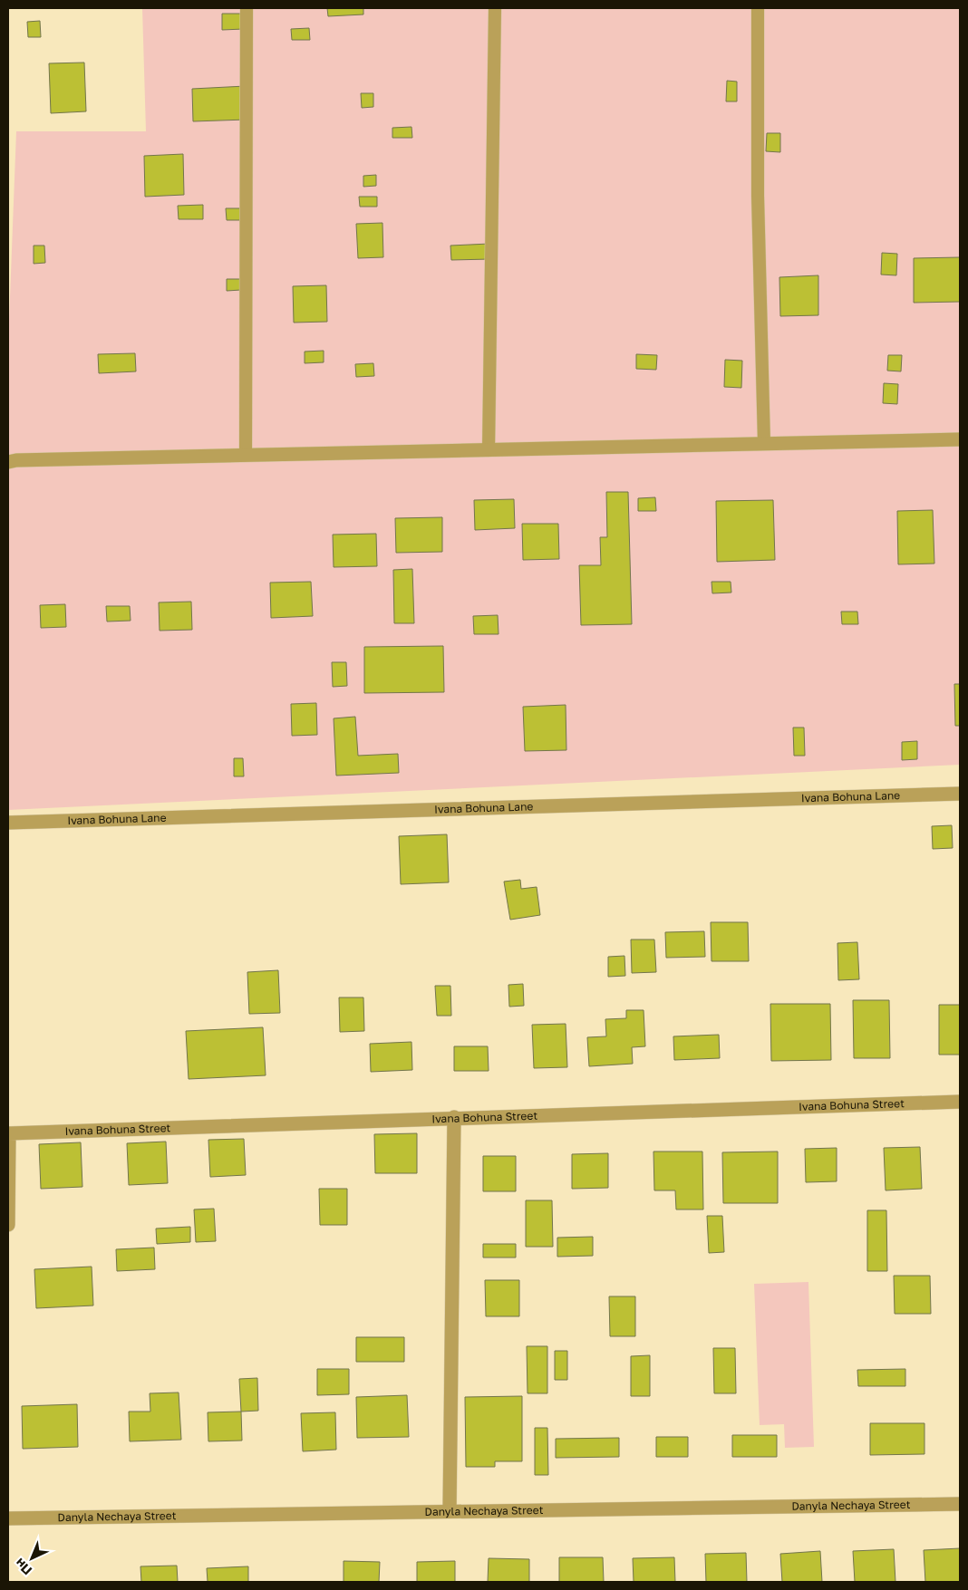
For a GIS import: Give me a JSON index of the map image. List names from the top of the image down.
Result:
{
  "streets": {
    "street": ["Ivana Bohuna Lane", "Ivana Bohuna Street", "Danyla Nechaya Street"]
  },
  "north": "bottom left"
}
